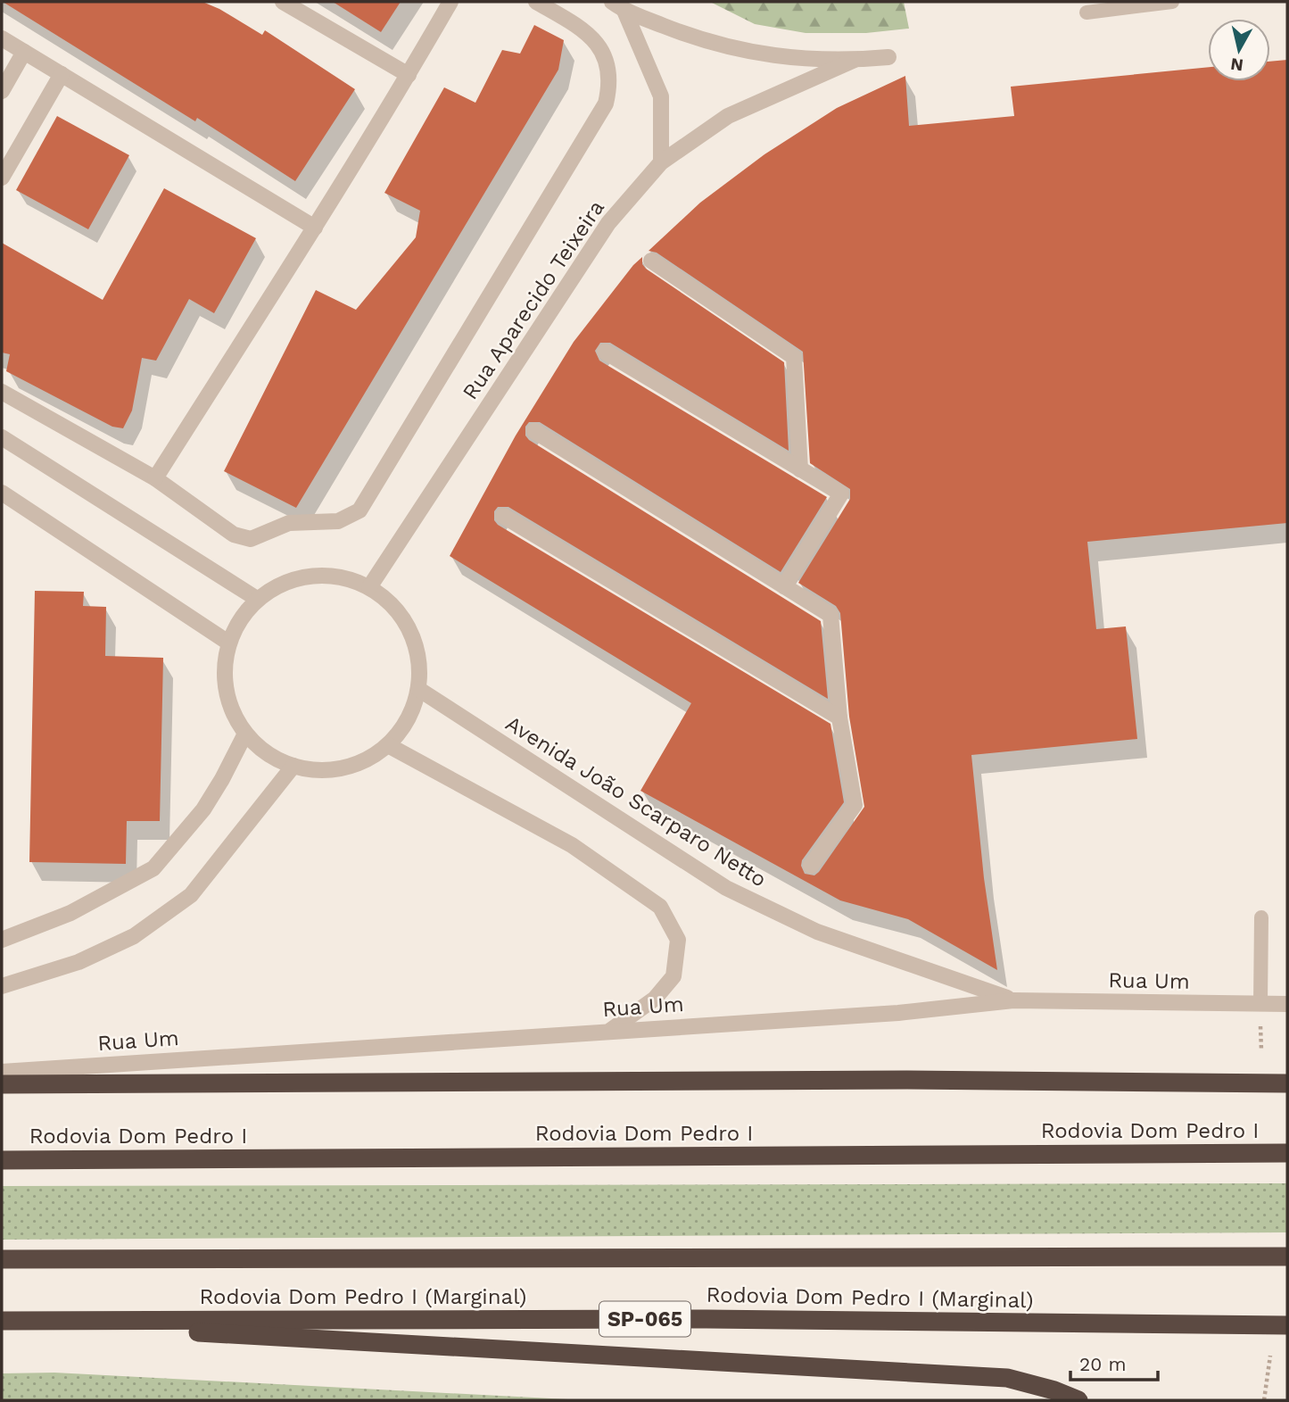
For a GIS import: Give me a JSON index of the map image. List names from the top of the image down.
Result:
{
  "streets": {
    "highway": ["Rodovia Dom Pedro I", "Rodovia Dom Pedro I (Marginal)", "SP-065"],
    "street": ["Rua Aparecido Teixeira", "Avenida João Scarparo Netto", "Rua Um"]
  },
  "crossings": [
    ["Rua Aparecido Teixeira", "Avenida João Scarparo Netto"],
    ["Avenida João Scarparo Netto", "Rua Um"]
  ],
  "scale_bar": "20 m",
  "north": "bottom"
}
